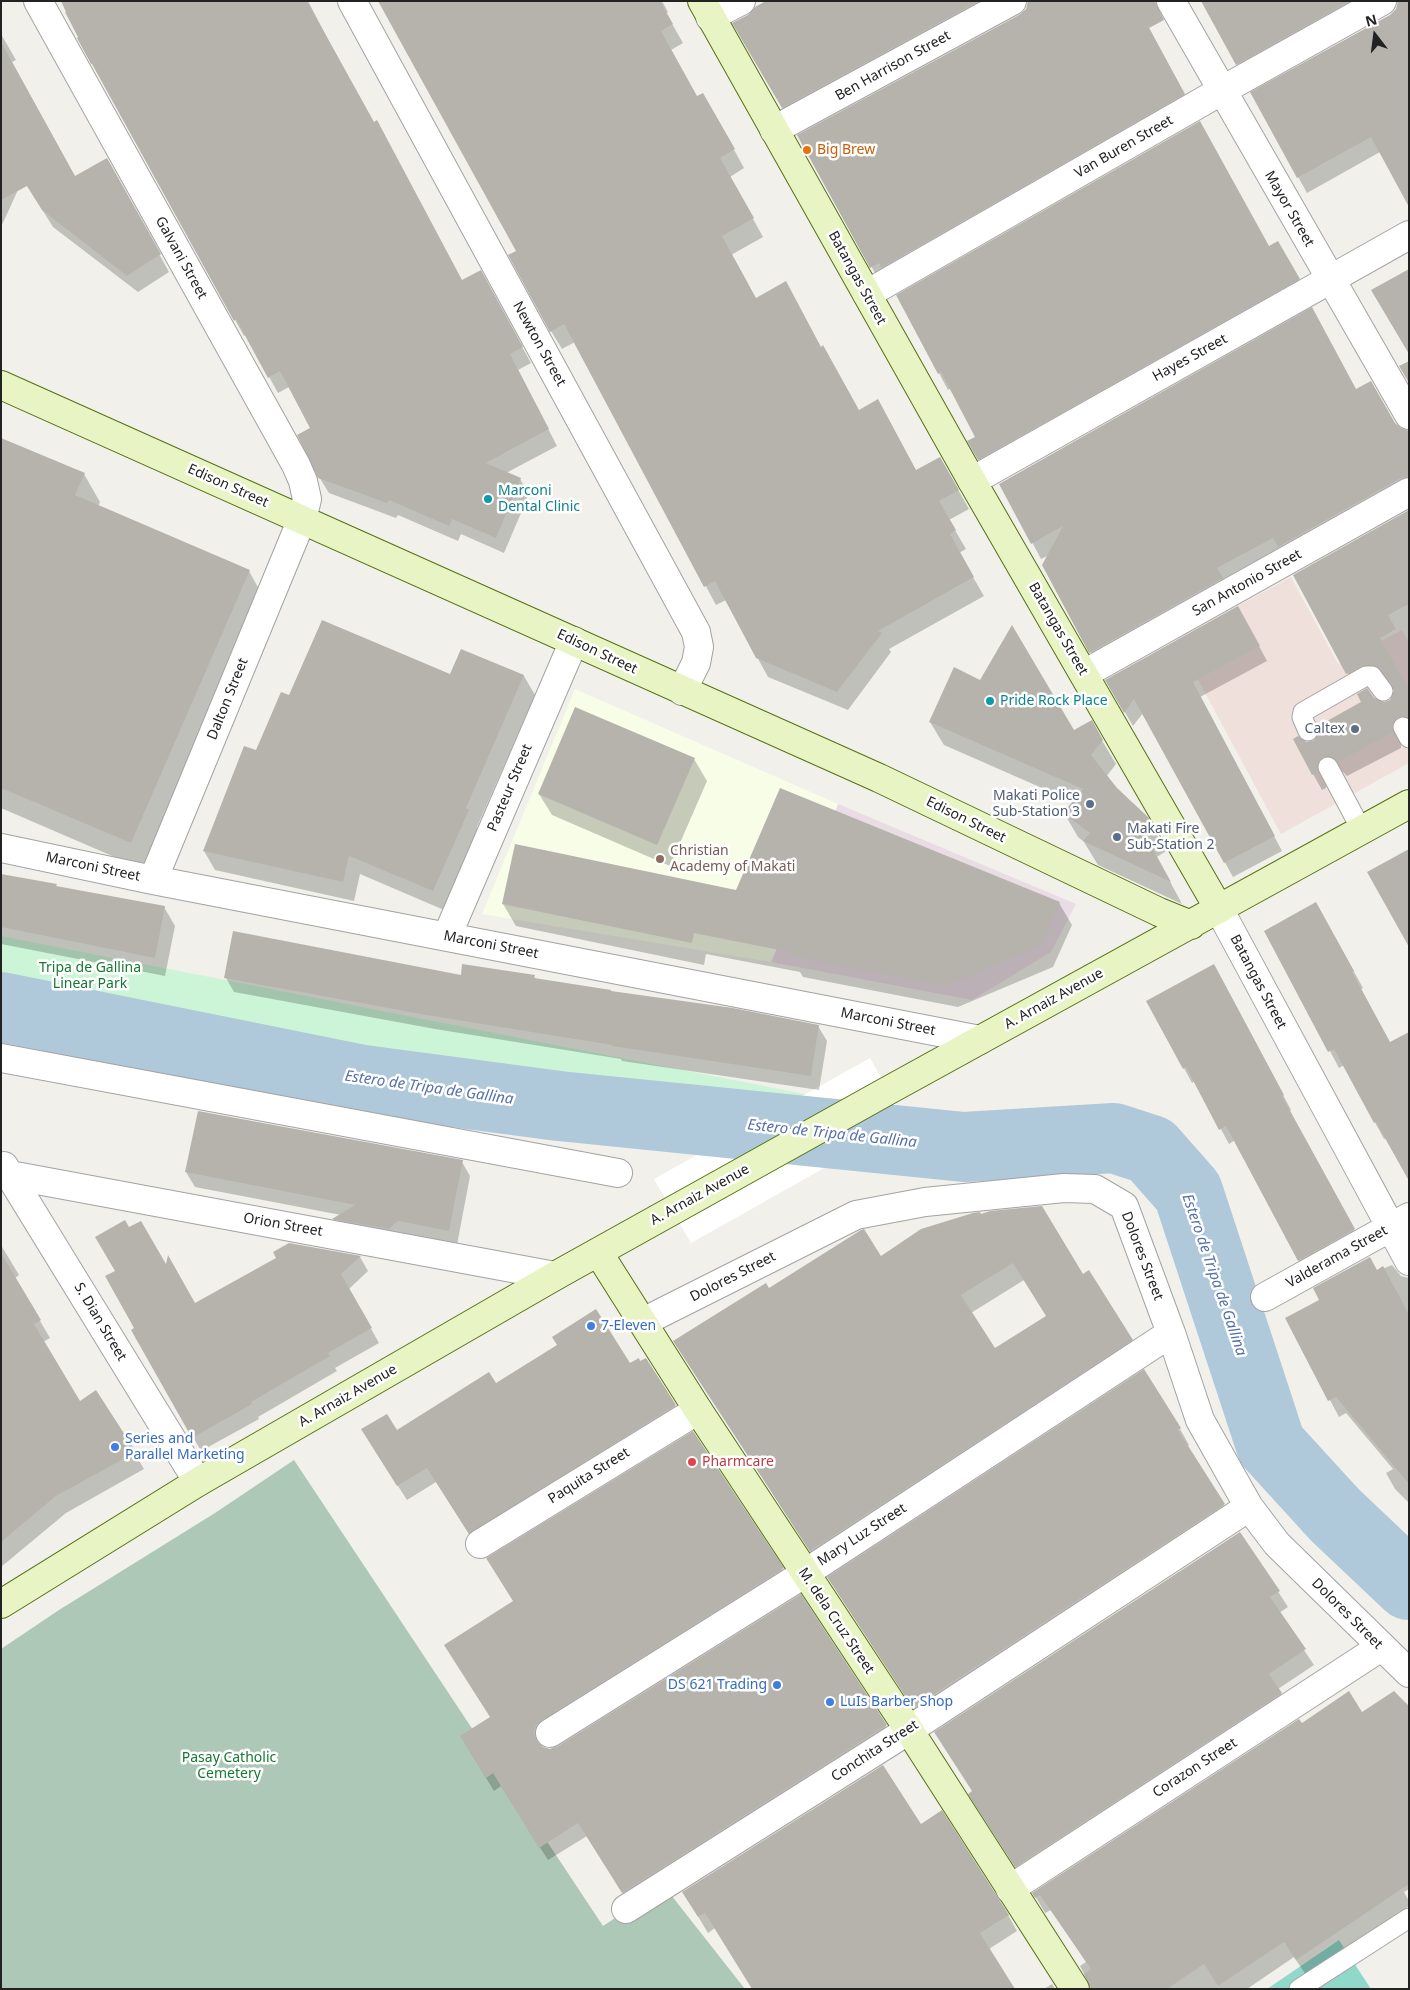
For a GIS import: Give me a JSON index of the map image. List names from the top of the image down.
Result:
{
  "streets": {
    "main road": [
      "Batangas Street",
      "Edison Street",
      "A. Arnaiz Avenue",
      "M. dela Cruz Street"
    ],
    "street": [
      "Ben Harrison Street",
      "Van Buren Street",
      "Mayor Street",
      "Galvani Street",
      "Newton Street",
      "Hayes Street",
      "San Antonio Street",
      "Dalton Street",
      "Pasteur Street",
      "Marconi Street",
      "Orion Street",
      "Dolores Street",
      "Valderama Street",
      "S. Dian Street",
      "Paquita Street",
      "Mary Luz Street",
      "Conchita Street",
      "Corazon Street"
    ]
  },
  "crossings": [
    ["Ben Harrison Street", "Batangas Street"],
    ["Van Buren Street", "Mayor Street"],
    ["Van Buren Street", "Batangas Street"],
    ["Mayor Street", "Hayes Street"],
    ["Galvani Street", "Edison Street"],
    ["Galvani Street", "Dalton Street"],
    ["Batangas Street", "Hayes Street"],
    ["Batangas Street", "San Antonio Street"],
    ["Batangas Street", "A. Arnaiz Avenue"],
    ["Batangas Street", "Valderama Street"],
    ["Newton Street", "Edison Street"],
    ["Edison Street", "Dalton Street"],
    ["Edison Street", "Pasteur Street"],
    ["Edison Street", "A. Arnaiz Avenue"],
    ["Dalton Street", "Marconi Street"],
    ["Pasteur Street", "Marconi Street"],
    ["Marconi Street", "A. Arnaiz Avenue"],
    ["A. Arnaiz Avenue", "Orion Street"],
    ["A. Arnaiz Avenue", "S. Dian Street"],
    ["A. Arnaiz Avenue", "M. dela Cruz Street"],
    ["Orion Street", "S. Dian Street"],
    ["Dolores Street", "Mary Luz Street"],
    ["Dolores Street", "M. dela Cruz Street"],
    ["Dolores Street", "Conchita Street"],
    ["Dolores Street", "Corazon Street"],
    ["Paquita Street", "M. dela Cruz Street"],
    ["Mary Luz Street", "M. dela Cruz Street"],
    ["M. dela Cruz Street", "Conchita Street"],
    ["M. dela Cruz Street", "Corazon Street"]
  ],
  "water": ["Estero de Tripa de Gallina"],
  "parks": ["Tripa de Gallina Linear Park", "Pasay Catholic Cemetery"],
  "places": [
    "Big Brew",
    "Marconi Dental Clinic",
    "Pride Rock Place",
    "Caltex",
    "Makati Police Sub-Station 3",
    "Makati Fire Sub-Station 2",
    "Christian Academy of Makati",
    "7-Eleven",
    "Series and Parallel Marketing",
    "Pharmcare",
    "DS 621 Trading",
    "LuIs Barber Shop"
  ],
  "north": "top"
}
